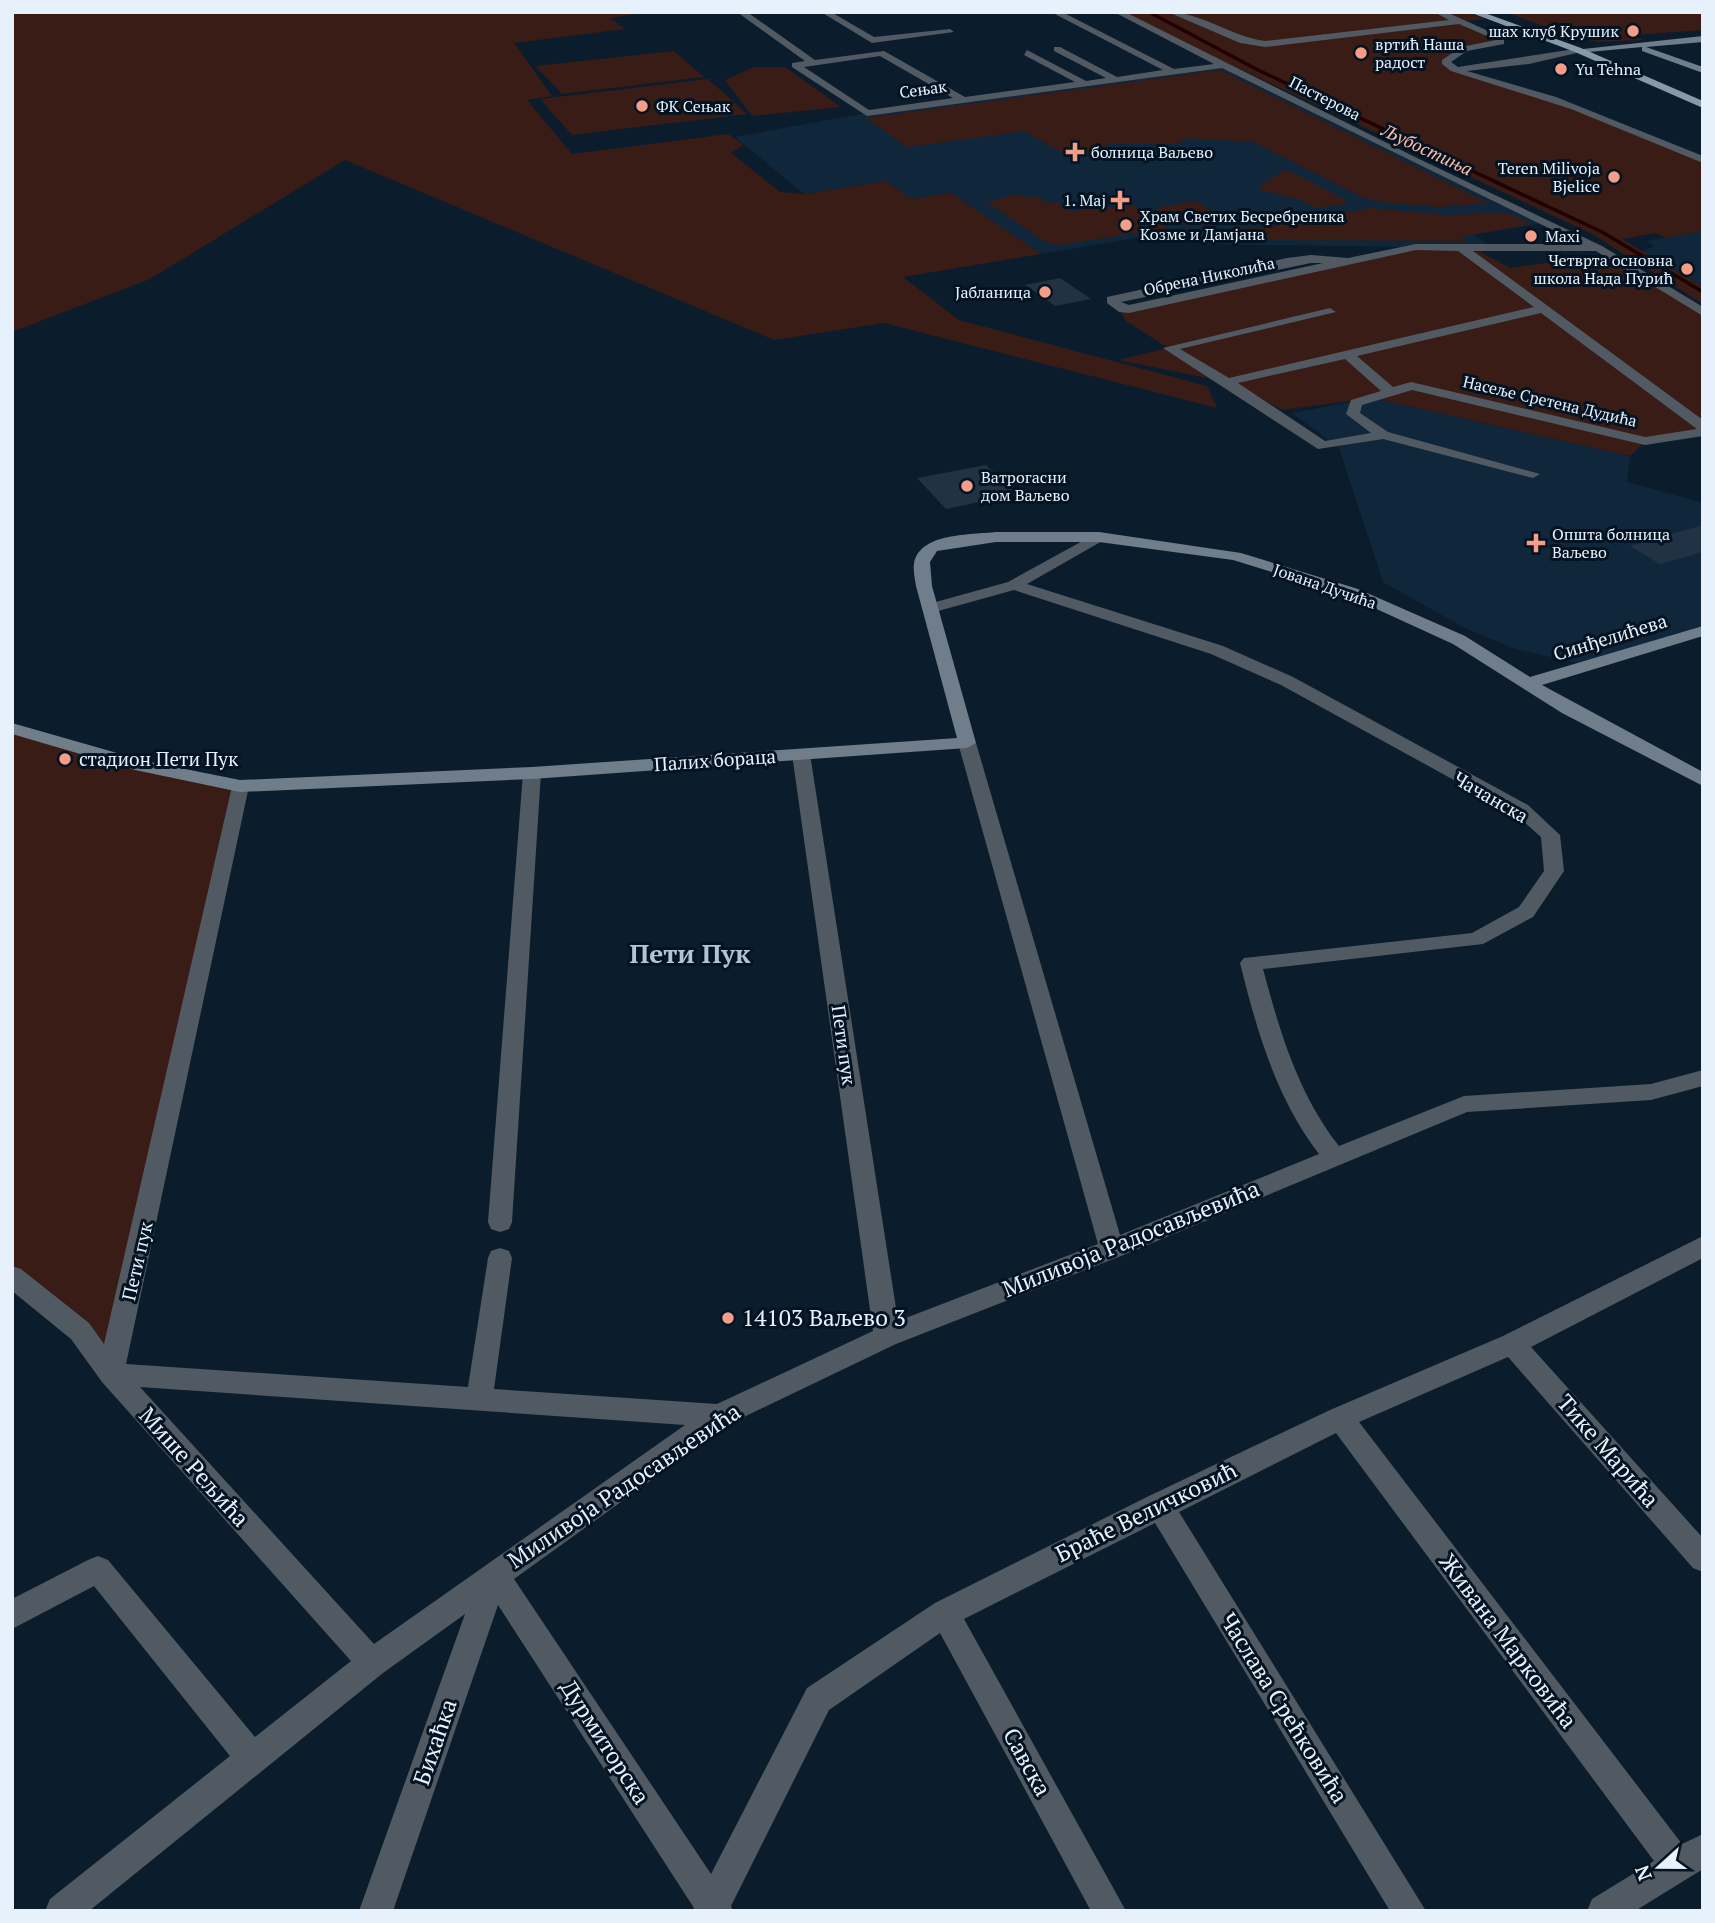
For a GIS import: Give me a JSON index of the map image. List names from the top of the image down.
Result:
{
  "streets": {
    "street": [
      "Сењак",
      "Пастерова",
      "Обрена Николића",
      "Насеље Сретена Дудића",
      "Јована Дучића",
      "Синђелићева",
      "Палих бораца",
      "Чачанска",
      "Пети пук",
      "Миливоја Радосављевића",
      "Тике Марића",
      "Мише Рељића",
      "Браће Величковић",
      "Живана Марковића",
      "Часлава Срећковића",
      "Бихаћка",
      "Дурмиторска",
      "Савска"
    ]
  },
  "crossings": [
    ["Пастерова", "Обрена Николића"],
    ["Обрена Николића", "Насеље Сретена Дудића"],
    ["Јована Дучића", "Синђелићева"],
    ["Палих бораца", "Пети пук"],
    ["Чачанска", "Миливоја Радосављевића"],
    ["Пети пук", "Миливоја Радосављевића"],
    ["Пети пук", "Мише Рељића"],
    ["Миливоја Радосављевића", "Мише Рељића"],
    ["Миливоја Радосављевића", "Бихаћка"],
    ["Миливоја Радосављевића", "Дурмиторска"],
    ["Тике Марића", "Браће Величковић"],
    ["Браће Величковић", "Живана Марковића"],
    ["Браће Величковић", "Часлава Срећковића"],
    ["Браће Величковић", "Дурмиторска"],
    ["Браће Величковић", "Савска"],
    ["Бихаћка", "Дурмиторска"]
  ],
  "districts": ["Пети Пук"],
  "water": ["Љубостиња"],
  "places": {
    "other": [
      "шах клуб Крушик",
      "вртић Наша радост",
      "Yu Tehna",
      "ФК Сењак",
      "Teren Milivoja Bjelice",
      "Храм Светих Бесребреника Козме и Дамјана",
      "Maxi",
      "Четврта основна школа Нада Пурић",
      "Јабланица",
      "Ватрогасни дом Ваљево",
      "стадион Пети Пук",
      "14103 Ваљево 3"
    ],
    "health": ["болница Ваљево", "1. Мај", "Општа болница Ваљево"]
  },
  "north": "left"
}
